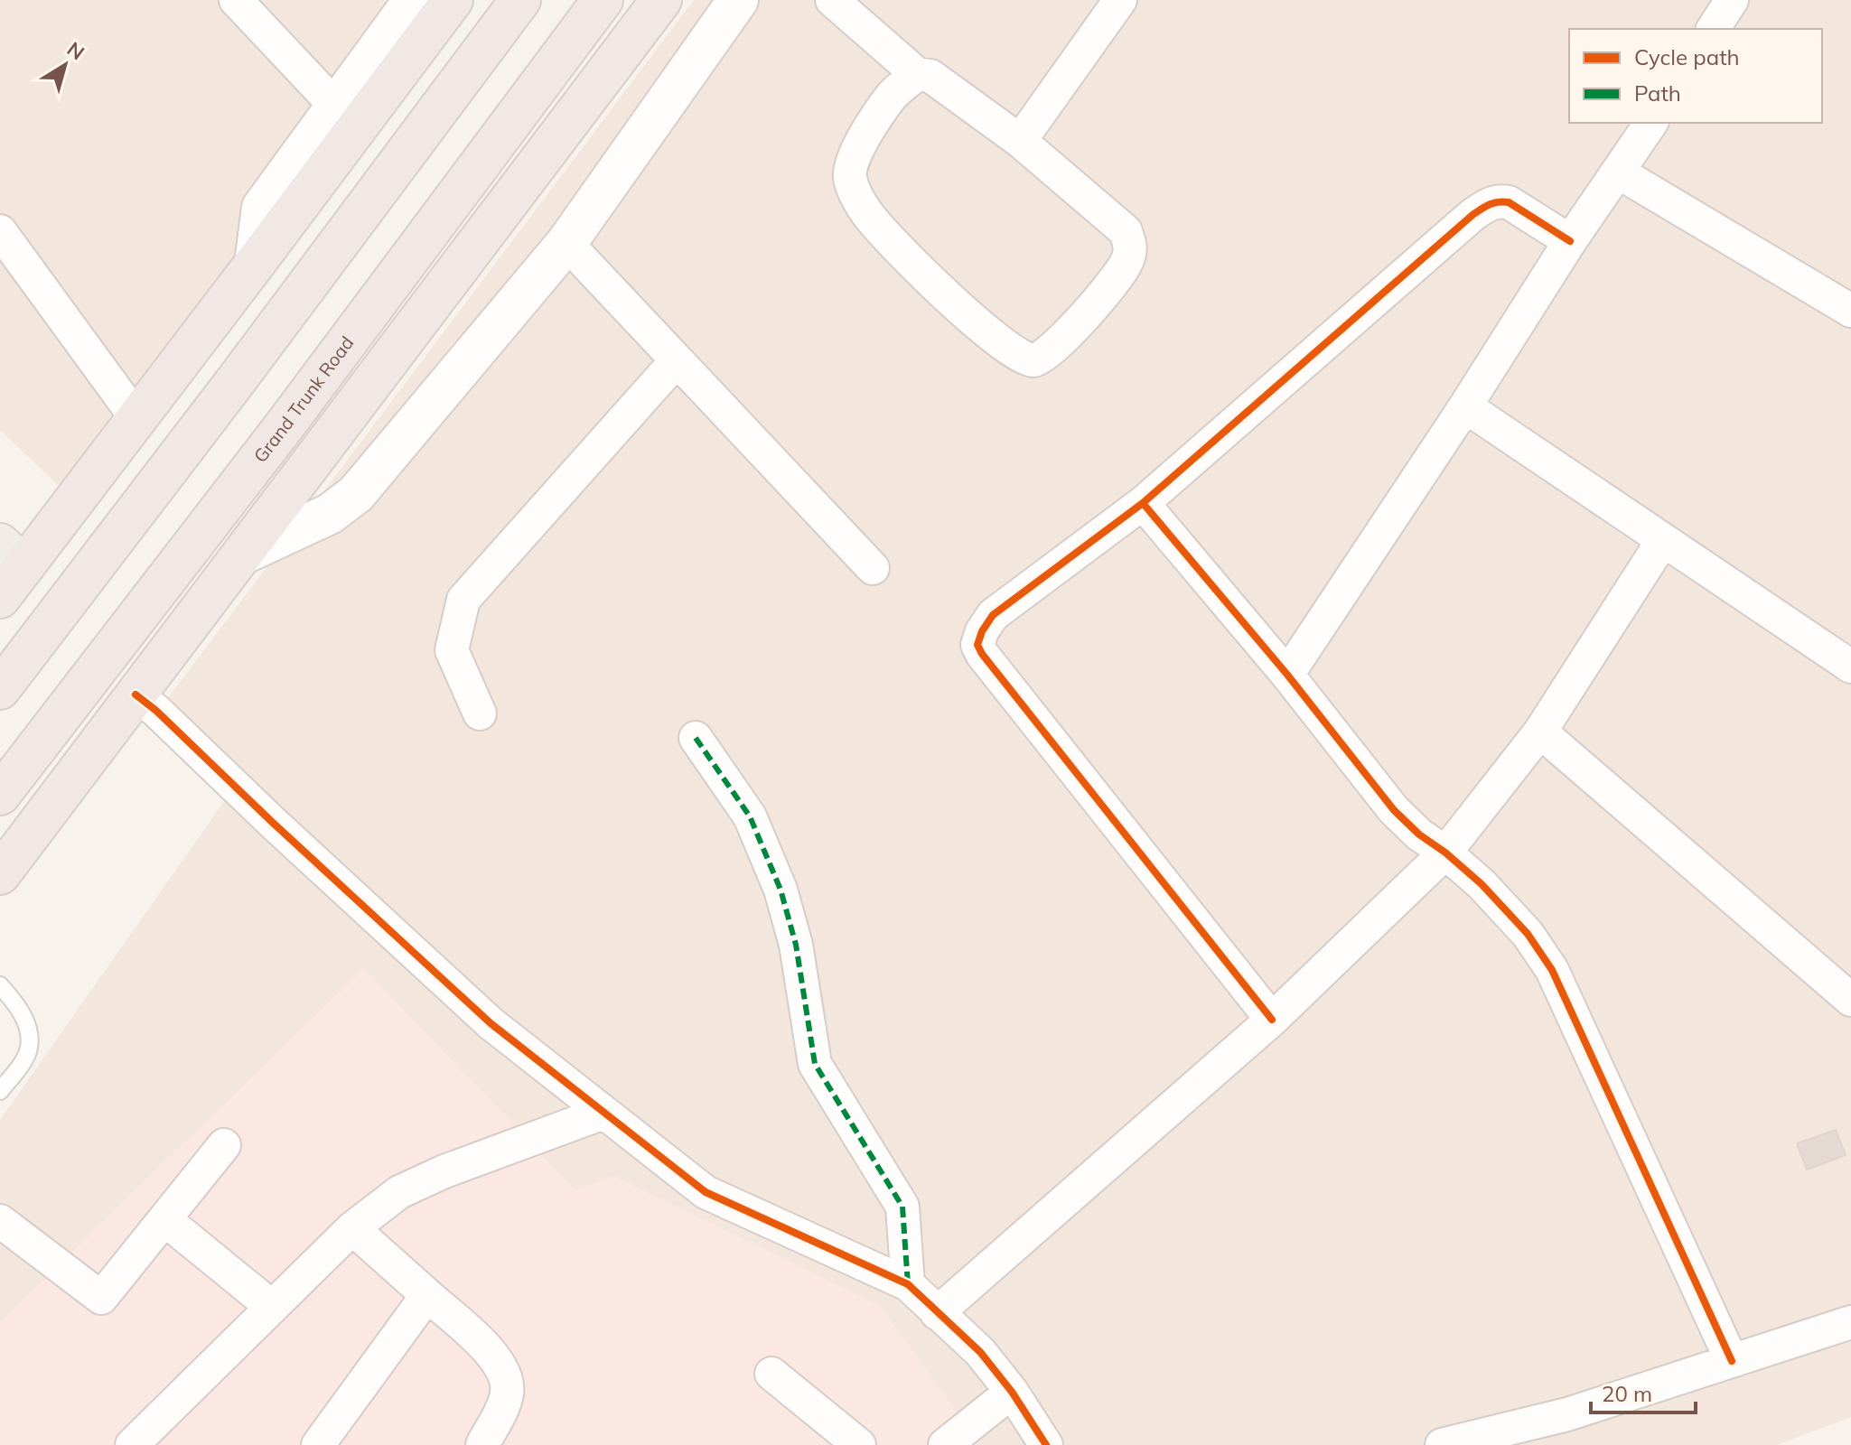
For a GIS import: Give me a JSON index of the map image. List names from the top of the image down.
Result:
{
  "streets": {
    "highway": ["Grand Trunk Road"]
  },
  "legend": ["Cycle path", "Path"],
  "scale_bar": "20 m",
  "north": "top right"
}
